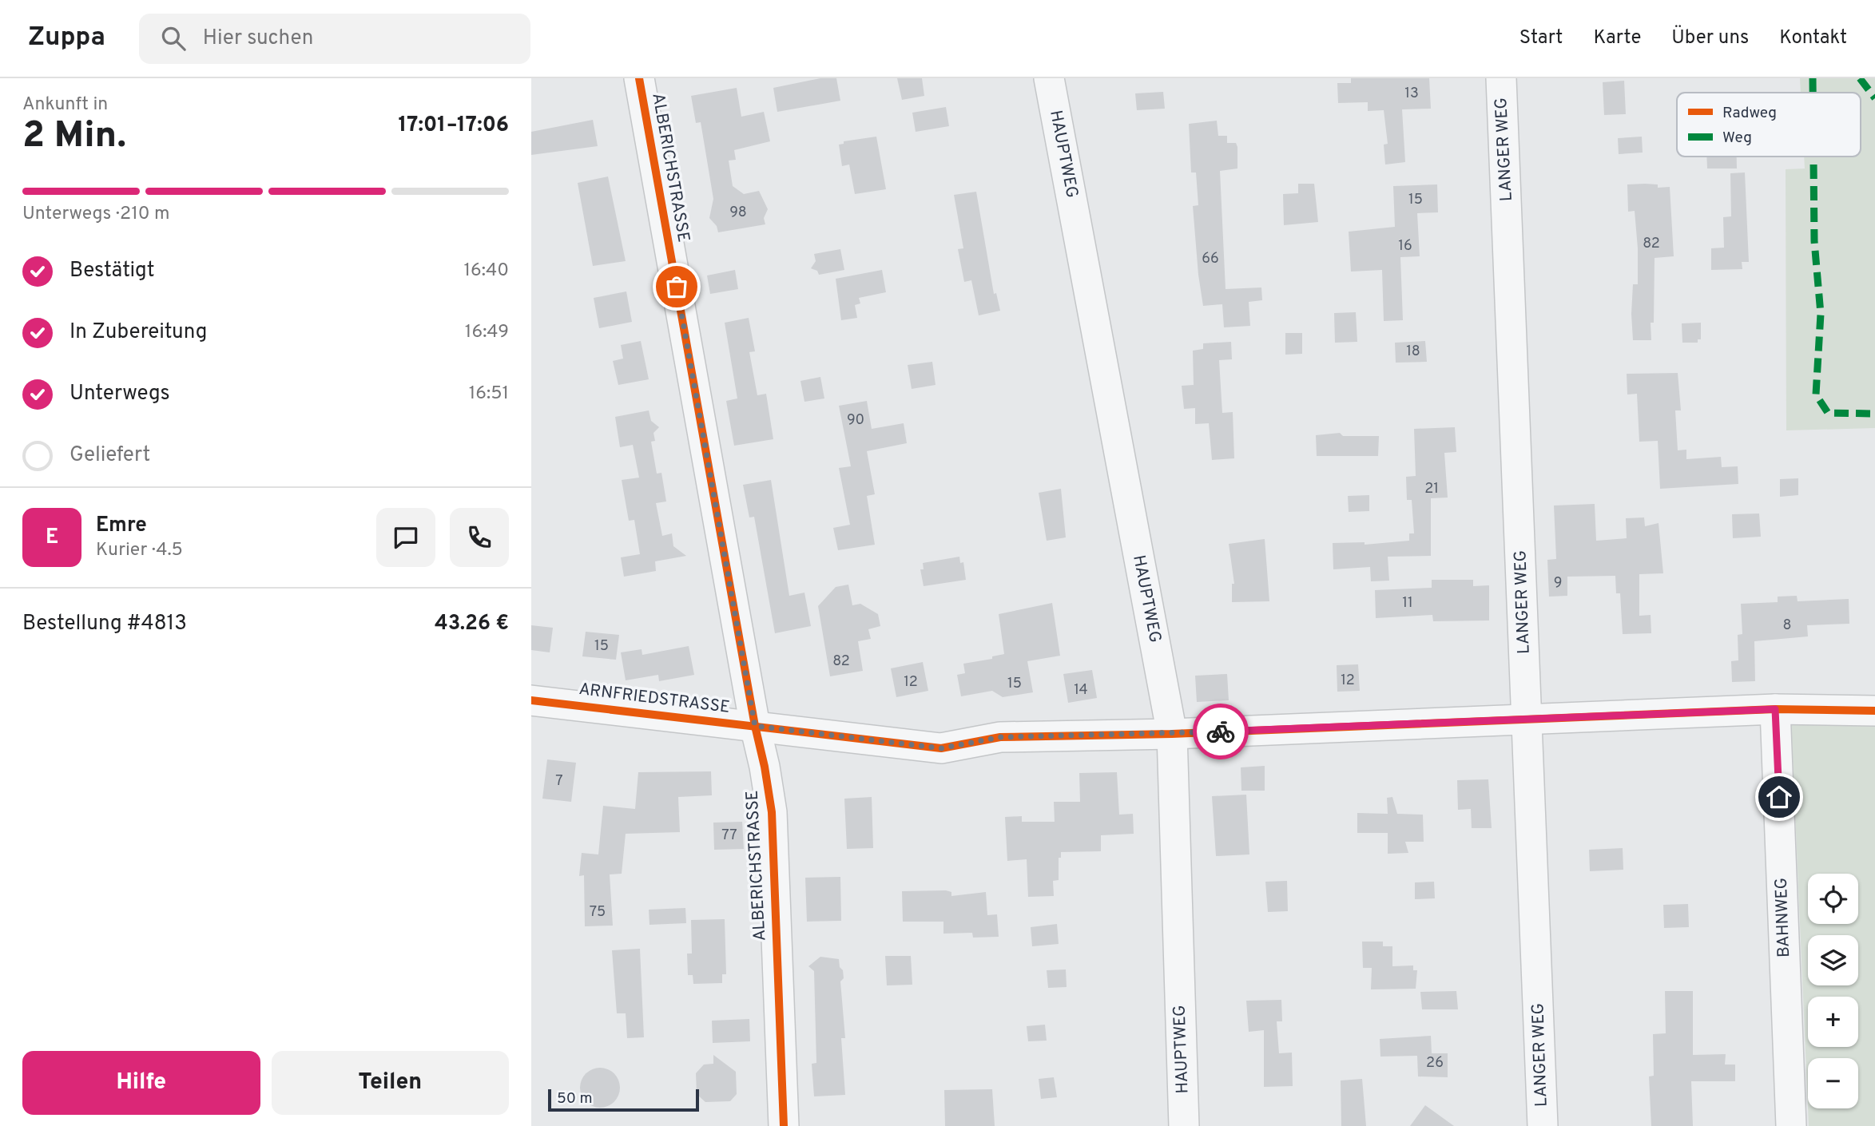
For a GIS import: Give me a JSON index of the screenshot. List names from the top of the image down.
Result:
{
  "streets": {
    "street": [
      "LANGER WEG",
      "HAUPTWEG",
      "ALBERICHSTRASSE",
      "ARNFRIEDSTRASSE",
      "BAHNWEG"
    ]
  },
  "crossings": [
    ["LANGER WEG", "ARNFRIEDSTRASSE"],
    ["HAUPTWEG", "ARNFRIEDSTRASSE"],
    ["ALBERICHSTRASSE", "ARNFRIEDSTRASSE"],
    ["ARNFRIEDSTRASSE", "BAHNWEG"]
  ],
  "house_numbers": [
    "13",
    "15",
    "98",
    "82",
    "16",
    "66",
    "18",
    "90",
    "21",
    "9",
    "11",
    "8",
    "15",
    "82",
    "12",
    "12",
    "15",
    "14",
    "7",
    "77",
    "75",
    "26"
  ],
  "legend": ["Radweg", "Weg"],
  "scale_bar": "50 m",
  "page": {
    "header": "Zuppa",
    "search": "Hier suchen",
    "nav": [
      "Start",
      "Karte",
      "Über uns",
      "Kontakt"
    ],
    "heading": ["2 Min.", "Ankunft in", "17:01–17:06"],
    "panel": [
      "Emre",
      "Kurier · 4.5",
      "Bestellung #4813",
      "43.26 €"
    ],
    "bar": "Unterwegs · 210 m",
    "list": [
      ["Bestätigt", "16:40"],
      ["In Zubereitung", "16:49"],
      ["Unterwegs", "16:51"],
      "Geliefert"
    ],
    "round": "E",
    "map_buttons": ["+", "−"],
    "buttons": ["Hilfe", "Teilen"],
    "scale": "50 m"
  }
}
